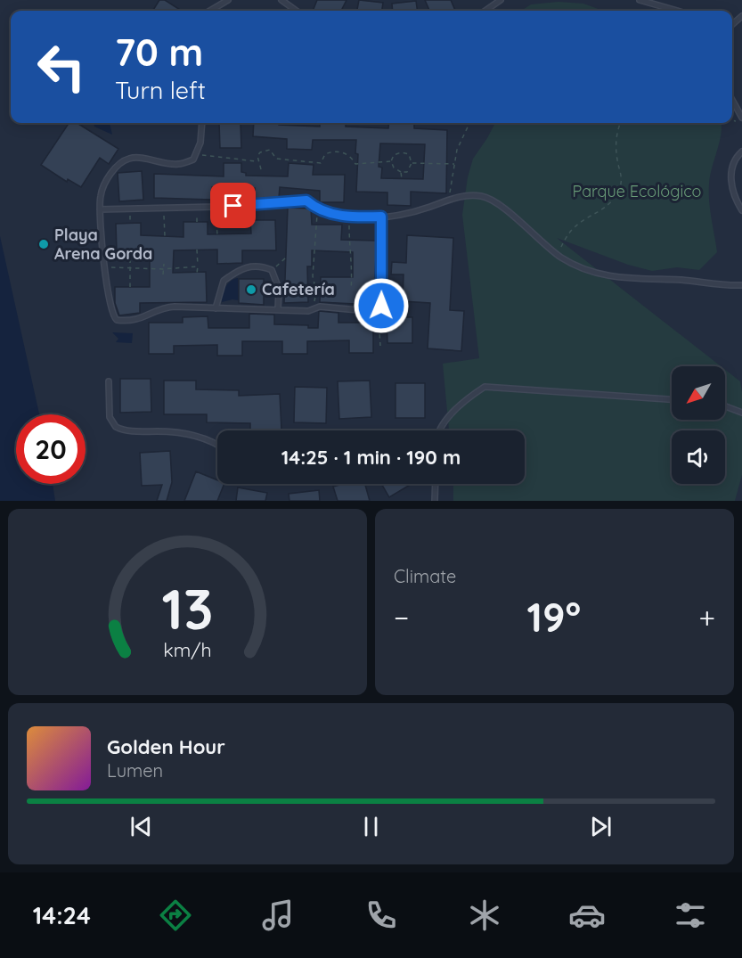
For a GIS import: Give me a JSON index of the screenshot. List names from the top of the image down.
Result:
{
  "parks": ["Parque Ecológico"],
  "places": ["Playa Arena Gorda", "Cafetería"],
  "north": "bottom left",
  "page": {
    "turn": ["70 m", "Turn left"],
    "limit": "20",
    "trip": "14:25 · 1 min · 190 m",
    "tile": "Climate",
    "heat": ["−", "19°", "+"],
    "song": ["Golden Hour", "Lumen"],
    "tabs": "14:24",
    "gauge": ["13", "km/h"]
  }
}
